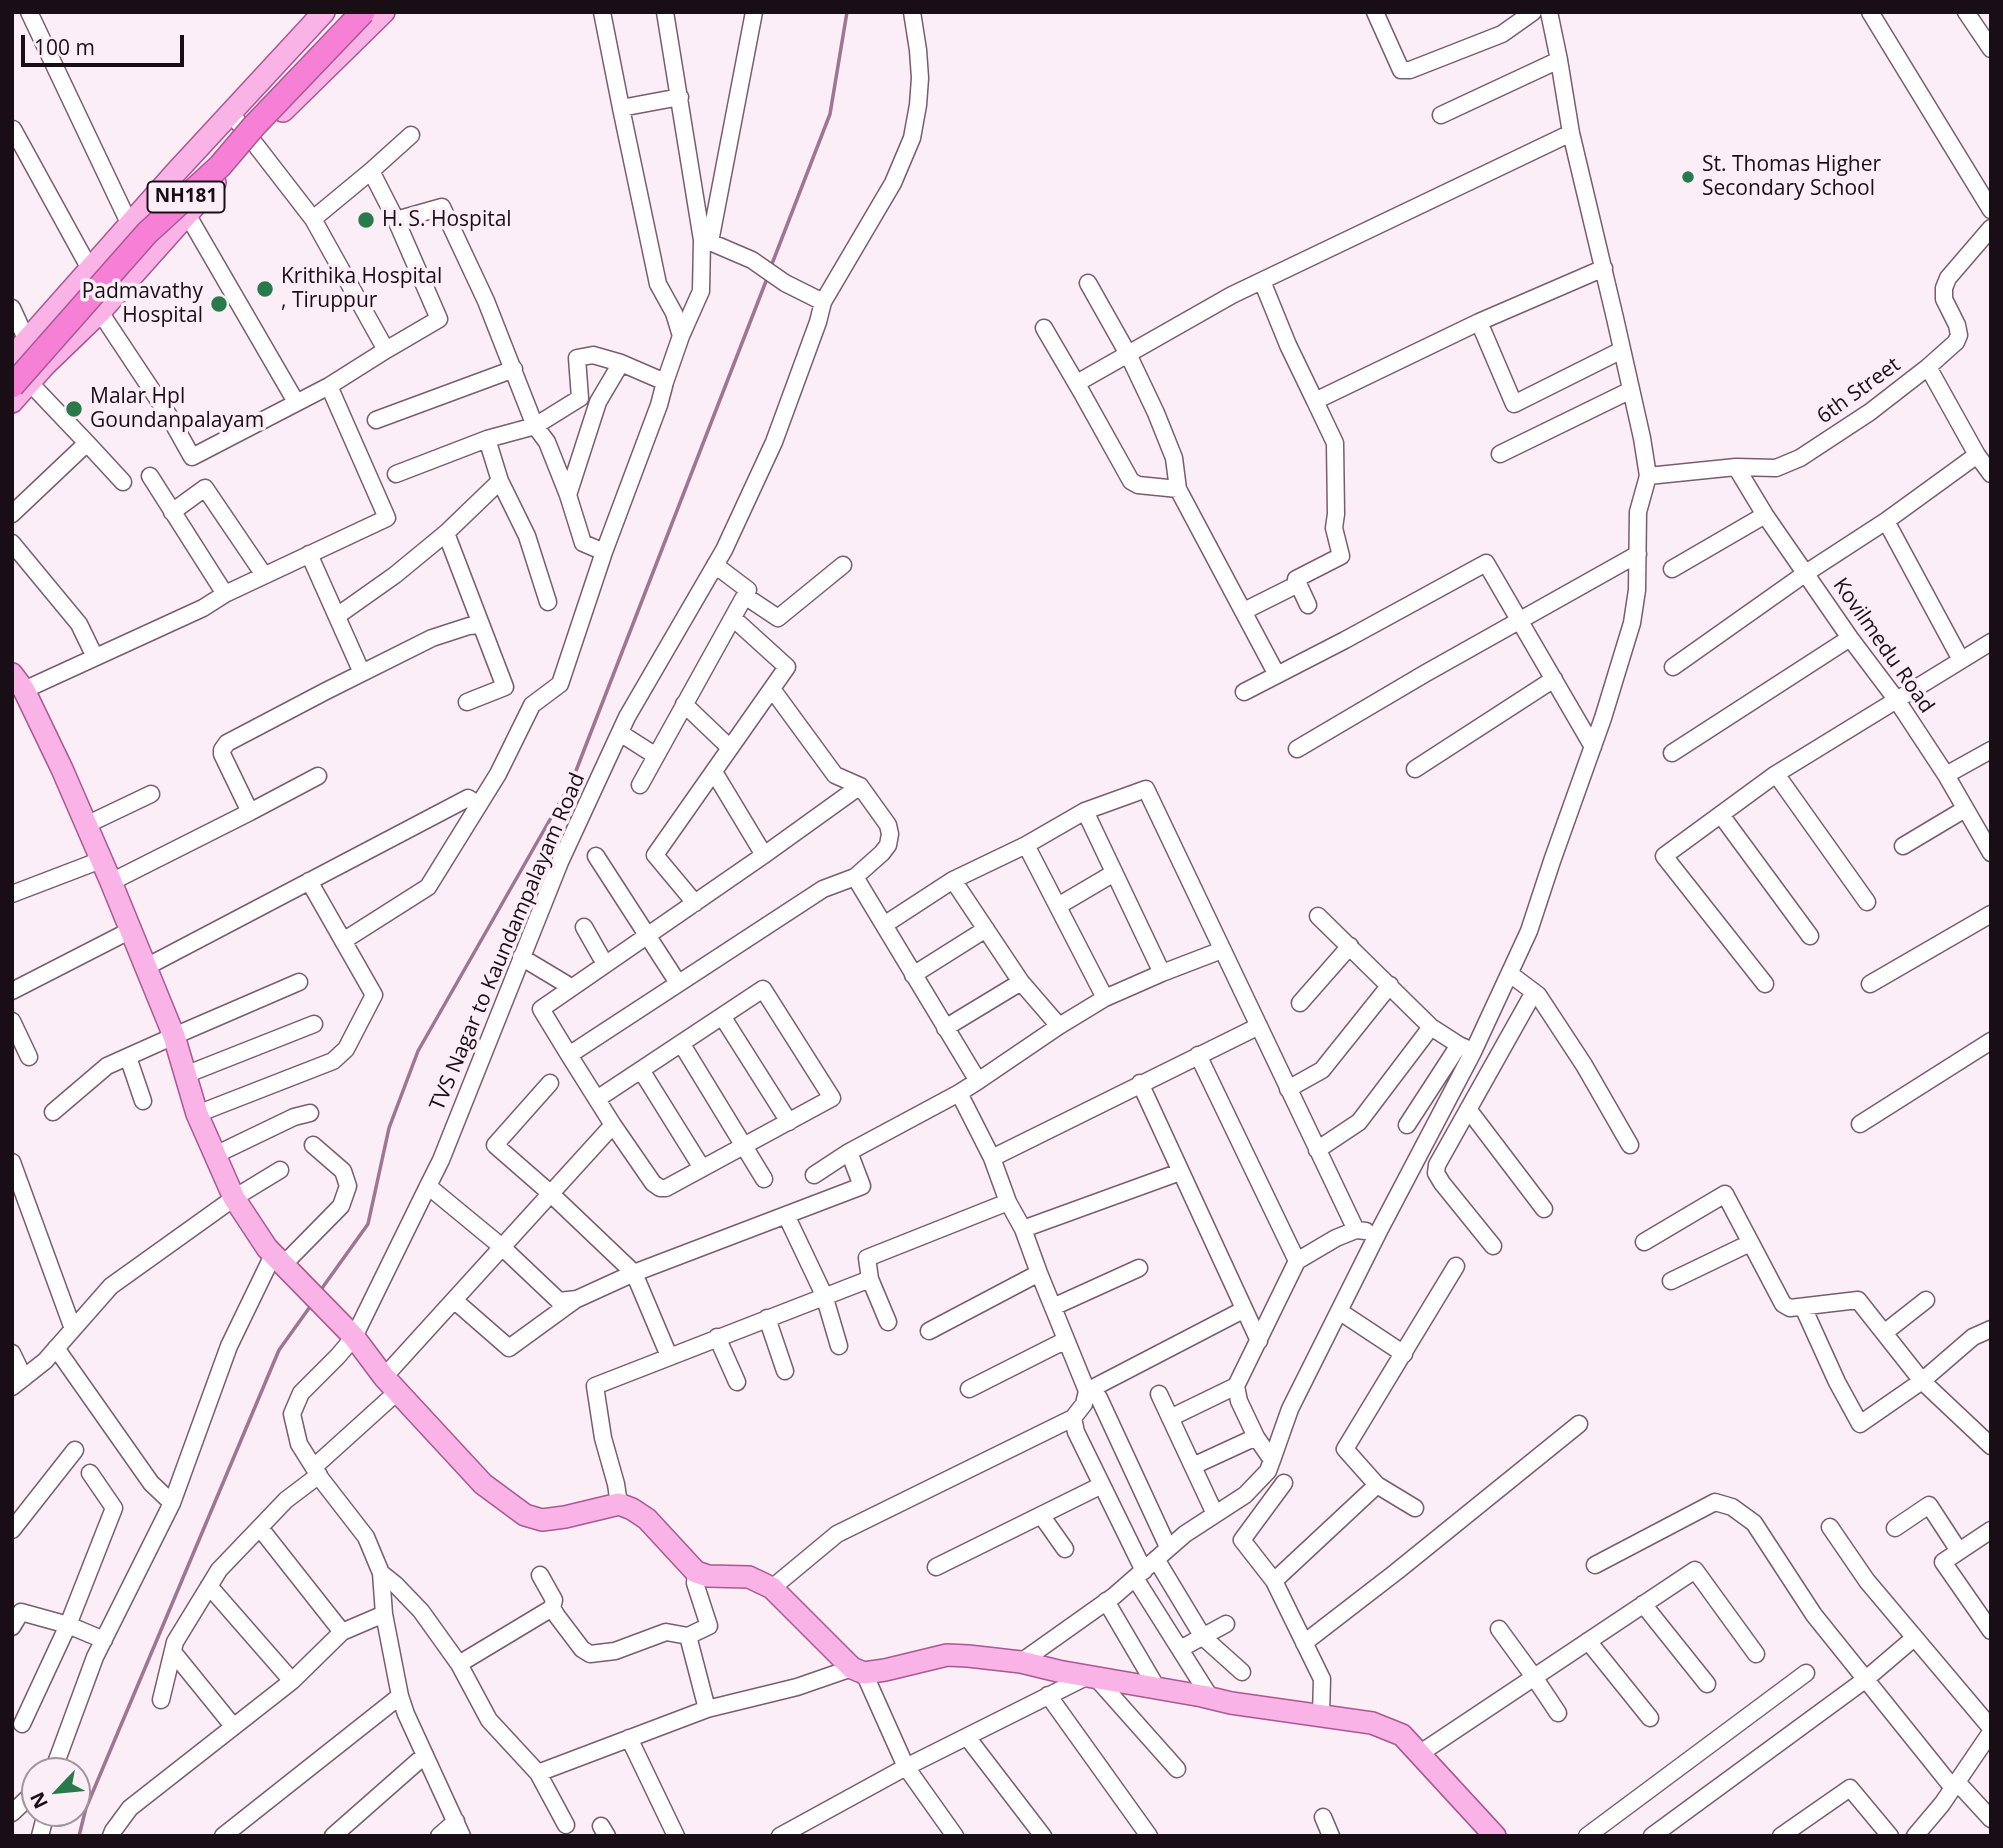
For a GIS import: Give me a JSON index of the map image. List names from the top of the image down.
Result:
{
  "streets": {
    "highway": ["NH181"],
    "street": ["6th Street", "Kovilmedu Road", "TVS Nagar to Kaundampalayam Road"]
  },
  "crossings": [
    ["6th Street", "Kovilmedu Road"]
  ],
  "places": [
    "St. Thomas Higher Secondary School",
    "H. S. Hospital",
    "Krithika Hospital , Tiruppur",
    "Padmavathy Hospital",
    "Malar Hpl Goundanpalayam"
  ],
  "scale_bar": "100 m",
  "north": "bottom left"
}
